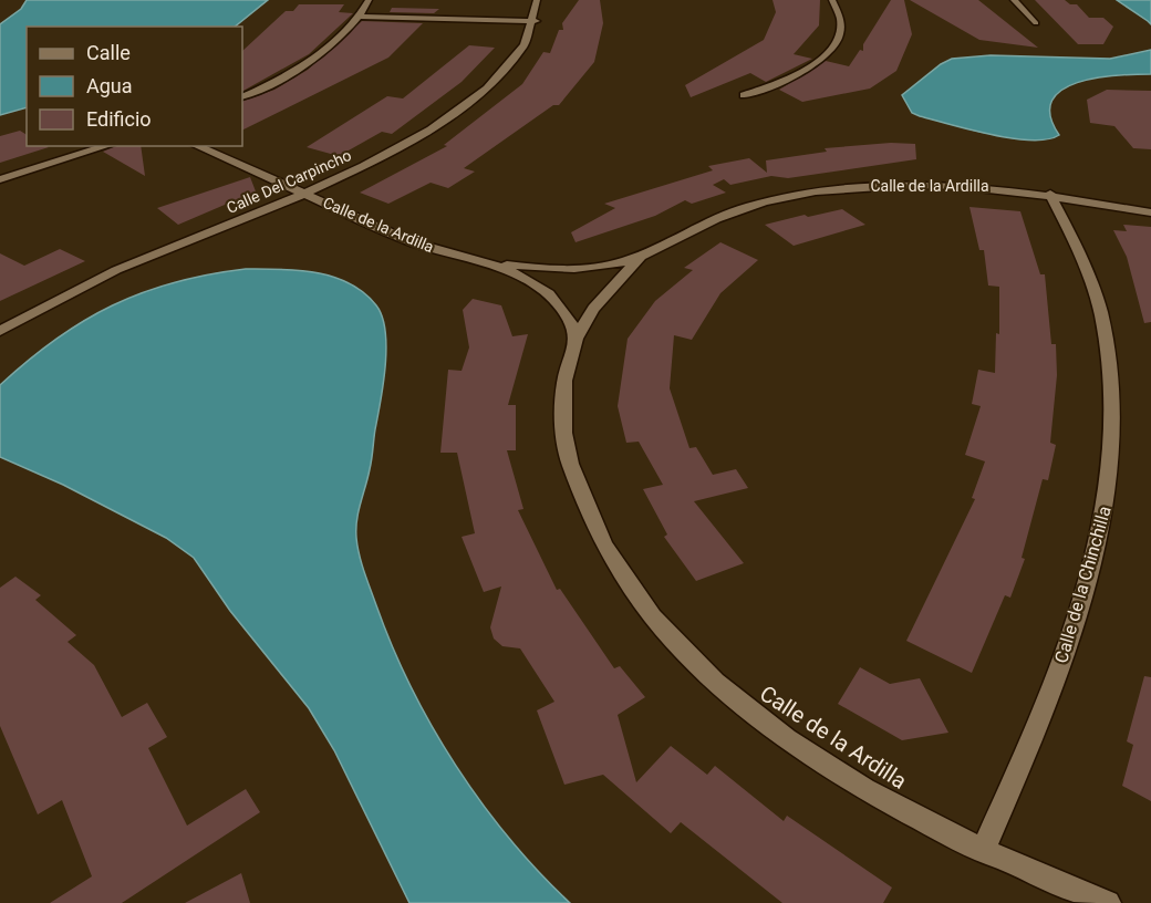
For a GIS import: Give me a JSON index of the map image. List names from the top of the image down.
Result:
{
  "streets": {
    "street": ["Calle Del Carpincho", "Calle de la Ardilla", "Calle de la Chinchilla"]
  },
  "crossings": [
    ["Calle Del Carpincho", "Calle de la Ardilla"],
    ["Calle de la Ardilla", "Calle de la Chinchilla"]
  ],
  "legend": ["Calle", "Agua", "Edificio"]
}
